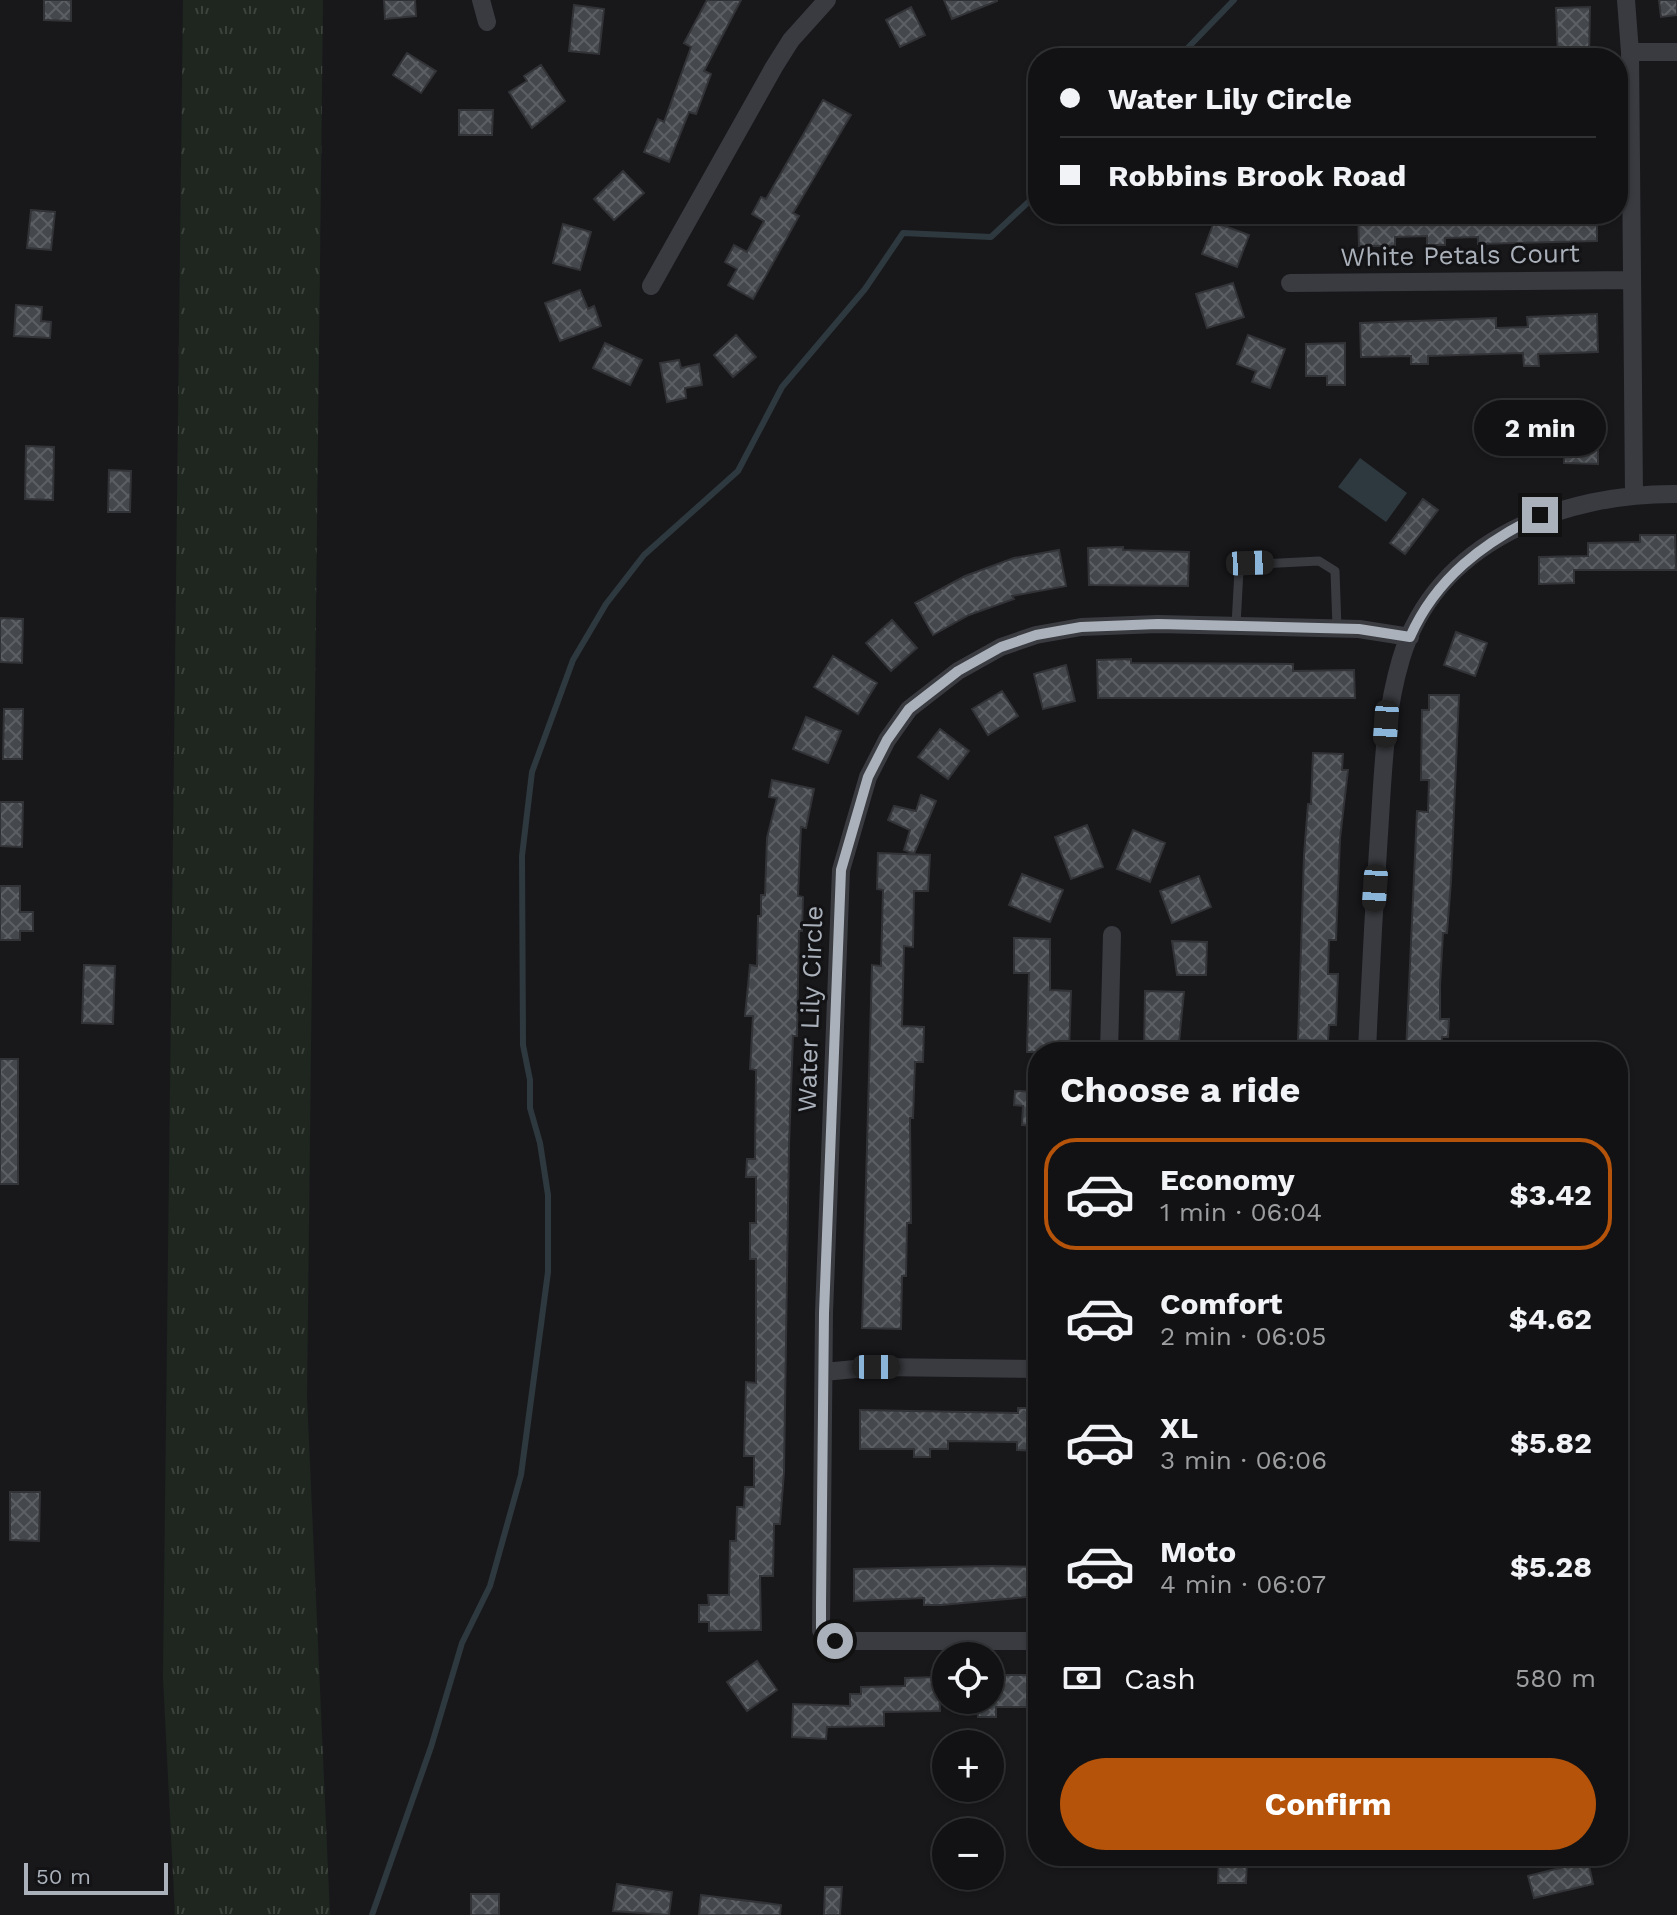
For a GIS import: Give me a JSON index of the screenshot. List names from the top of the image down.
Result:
{
  "streets": {
    "street": ["White Petals Court", "Water Lily Circle"]
  },
  "scale_bar": "50 m",
  "page": {
    "banner": ["Water Lily Circle", "Robbins Brook Road"],
    "bubble": "2 min",
    "heading": "Choose a ride",
    "list": [
      {
        "name": "Economy",
        "note": "1 min · 06:04",
        "value": "$3.42"
      },
      {
        "name": "Comfort",
        "note": "2 min · 06:05",
        "value": "$4.62"
      },
      {
        "name": "XL",
        "note": "3 min · 06:06",
        "value": "$5.82"
      },
      {
        "name": "Moto",
        "note": "4 min · 06:07",
        "value": "$5.28"
      }
    ],
    "pay": ["Cash", "580 m"],
    "map_buttons": ["+", "−"],
    "buttons": "Confirm",
    "scale": "50 m"
  }
}
